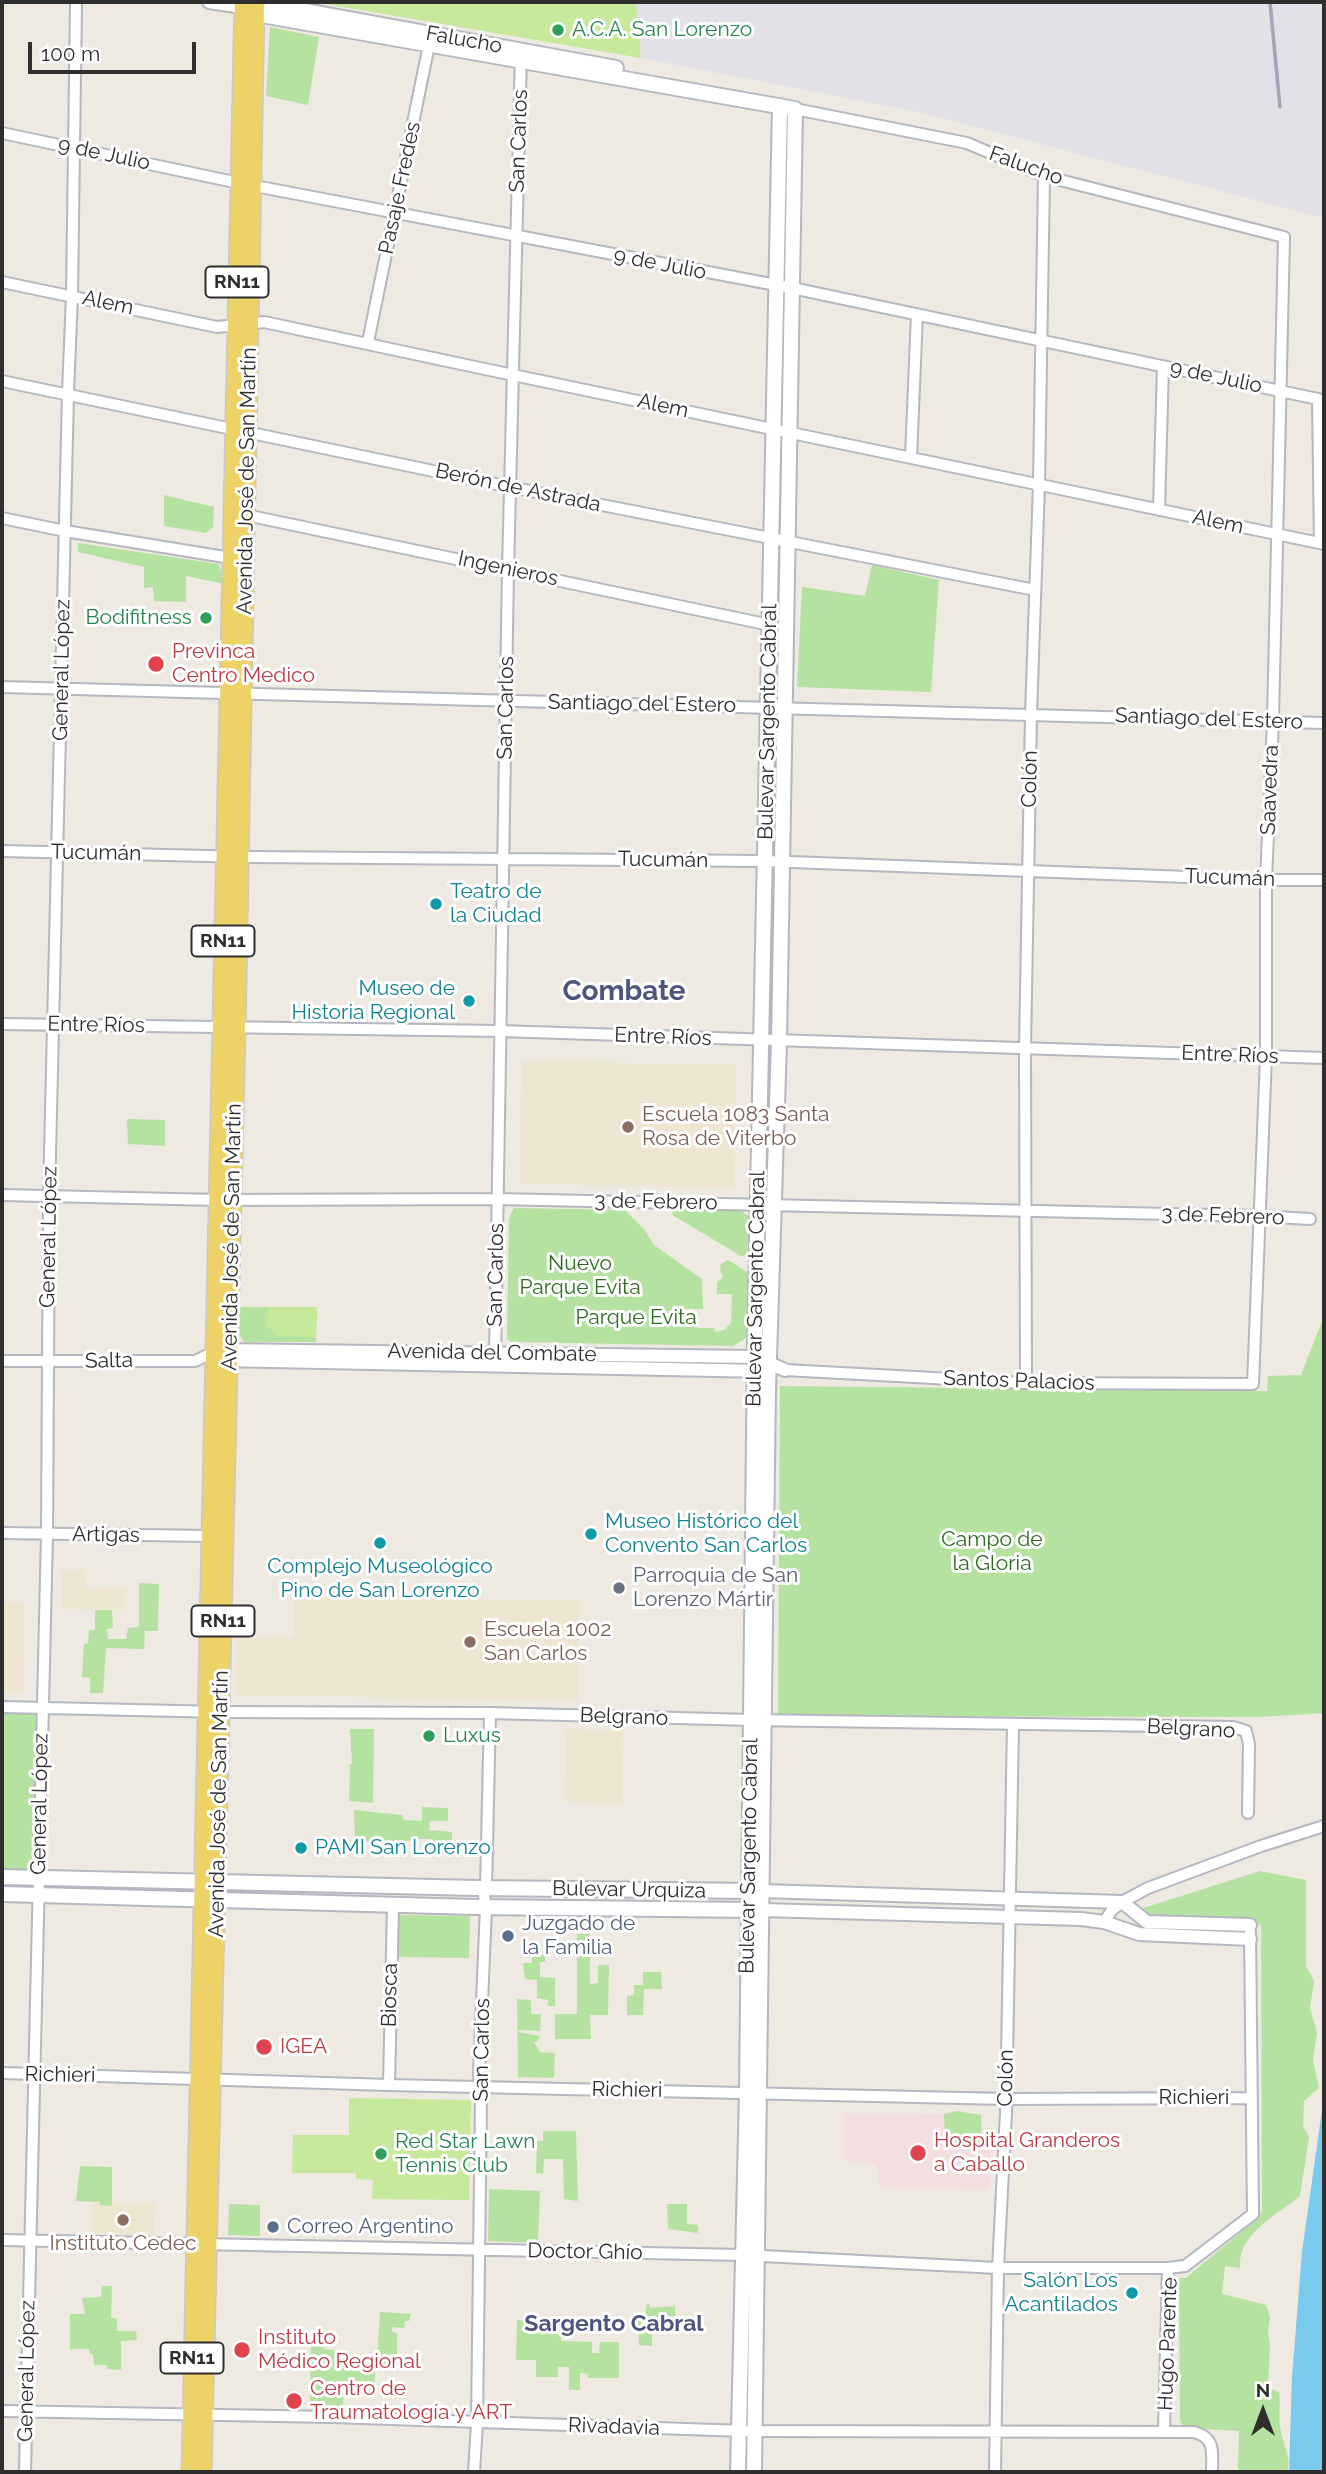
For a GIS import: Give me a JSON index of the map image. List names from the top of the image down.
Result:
{
  "streets": {
    "main road": [
      "Falucho",
      "RN11",
      "Avenida José de San Martín",
      "Bulevar Sargento Cabral",
      "Bulevar Urquiza"
    ],
    "street": [
      "San Carlos",
      "9 de Julio",
      "Pasaje Fredes",
      "Alem",
      "Berón de Astrada",
      "Ingenieros",
      "General López",
      "Santiago del Estero",
      "Colón",
      "Saavedra",
      "Tucumán",
      "Entre Ríos",
      "3 de Febrero",
      "Avenida del Combate",
      "Salta",
      "Santos Palacios",
      "Artigas",
      "Belgrano",
      "Biosca",
      "Richieri",
      "Doctor Ghío",
      "Hugo Parente",
      "Rivadavia"
    ]
  },
  "crossings": [
    ["Falucho", "San Carlos"],
    ["Falucho", "Pasaje Fredes"],
    ["Falucho", "Avenida José de San Martín"],
    ["Falucho", "Bulevar Sargento Cabral"],
    ["Falucho", "Colón"],
    ["Falucho", "Saavedra"],
    ["San Carlos", "9 de Julio"],
    ["San Carlos", "Alem"],
    ["San Carlos", "Berón de Astrada"],
    ["San Carlos", "Ingenieros"],
    ["San Carlos", "Santiago del Estero"],
    ["San Carlos", "Tucumán"],
    ["San Carlos", "Entre Ríos"],
    ["San Carlos", "3 de Febrero"],
    ["San Carlos", "Avenida del Combate"],
    ["San Carlos", "Belgrano"],
    ["San Carlos", "Bulevar Urquiza"],
    ["San Carlos", "Richieri"],
    ["San Carlos", "Doctor Ghío"],
    ["San Carlos", "Rivadavia"],
    ["9 de Julio", "Pasaje Fredes"],
    ["9 de Julio", "Alem"],
    ["9 de Julio", "Avenida José de San Martín"],
    ["9 de Julio", "General López"],
    ["9 de Julio", "Bulevar Sargento Cabral"],
    ["9 de Julio", "Colón"],
    ["9 de Julio", "Saavedra"],
    ["Pasaje Fredes", "Alem"],
    ["Alem", "Avenida José de San Martín"],
    ["Alem", "General López"],
    ["Alem", "Bulevar Sargento Cabral"],
    ["Alem", "Colón"],
    ["Alem", "Saavedra"],
    ["Avenida José de San Martín", "Berón de Astrada"],
    ["Avenida José de San Martín", "Ingenieros"],
    ["Avenida José de San Martín", "Santiago del Estero"],
    ["Avenida José de San Martín", "Tucumán"],
    ["Avenida José de San Martín", "Entre Ríos"],
    ["Avenida José de San Martín", "3 de Febrero"],
    ["Avenida José de San Martín", "Avenida del Combate"],
    ["Avenida José de San Martín", "Salta"],
    ["Avenida José de San Martín", "Artigas"],
    ["Avenida José de San Martín", "Belgrano"],
    ["Avenida José de San Martín", "Bulevar Urquiza"],
    ["Avenida José de San Martín", "Richieri"],
    ["Avenida José de San Martín", "Doctor Ghío"],
    ["Avenida José de San Martín", "Rivadavia"],
    ["Berón de Astrada", "General López"],
    ["Berón de Astrada", "Bulevar Sargento Cabral"],
    ["Berón de Astrada", "Colón"],
    ["Ingenieros", "Bulevar Sargento Cabral"],
    ["General López", "Santiago del Estero"],
    ["General López", "Tucumán"],
    ["General López", "Entre Ríos"],
    ["General López", "3 de Febrero"],
    ["General López", "Salta"],
    ["General López", "Artigas"],
    ["General López", "Belgrano"],
    ["General López", "Bulevar Urquiza"],
    ["General López", "Richieri"],
    ["General López", "Doctor Ghío"],
    ["General López", "Rivadavia"],
    ["Santiago del Estero", "Bulevar Sargento Cabral"],
    ["Santiago del Estero", "Colón"],
    ["Santiago del Estero", "Saavedra"],
    ["Bulevar Sargento Cabral", "Tucumán"],
    ["Bulevar Sargento Cabral", "Entre Ríos"],
    ["Bulevar Sargento Cabral", "3 de Febrero"],
    ["Bulevar Sargento Cabral", "Avenida del Combate"],
    ["Bulevar Sargento Cabral", "Santos Palacios"],
    ["Bulevar Sargento Cabral", "Belgrano"],
    ["Bulevar Sargento Cabral", "Bulevar Urquiza"],
    ["Bulevar Sargento Cabral", "Richieri"],
    ["Bulevar Sargento Cabral", "Doctor Ghío"],
    ["Bulevar Sargento Cabral", "Rivadavia"],
    ["Colón", "Tucumán"],
    ["Colón", "Entre Ríos"],
    ["Colón", "3 de Febrero"],
    ["Colón", "Santos Palacios"],
    ["Colón", "Belgrano"],
    ["Colón", "Bulevar Urquiza"],
    ["Colón", "Richieri"],
    ["Colón", "Doctor Ghío"],
    ["Colón", "Rivadavia"],
    ["Saavedra", "Tucumán"],
    ["Saavedra", "Entre Ríos"],
    ["Saavedra", "3 de Febrero"],
    ["Saavedra", "Santos Palacios"],
    ["Avenida del Combate", "Salta"],
    ["Avenida del Combate", "Santos Palacios"],
    ["Bulevar Urquiza", "Biosca"],
    ["Bulevar Urquiza", "Hugo Parente"],
    ["Biosca", "Richieri"],
    ["Richieri", "Hugo Parente"],
    ["Doctor Ghío", "Hugo Parente"],
    ["Hugo Parente", "Rivadavia"]
  ],
  "districts": ["Combate", "Sargento Cabral"],
  "parks": ["Nuevo Parque Evita", "Parque Evita", "Campo de la Gloria"],
  "places": [
    "A.C.A. San Lorenzo",
    "Bodifitness",
    "Previnca Centro Medico",
    "Teatro de la Ciudad",
    "Museo de Historia Regional",
    "Escuela 1083 Santa Rosa de Viterbo",
    "Museo Histórico del Convento San Carlos",
    "Complejo Museológico Pino de San Lorenzo",
    "Parroquia de San Lorenzo Mártir",
    "Escuela 1002 San Carlos",
    "Luxus",
    "PAMI San Lorenzo",
    "Juzgado de la Familia",
    "IGEA",
    "Hospital Granderos a Caballo",
    "Red Star Lawn Tennis Club",
    "Instituto Cedec",
    "Correo Argentino",
    "Salón Los Acantilados",
    "Instituto Médico Regional",
    "Centro de Traumatología y ART"
  ],
  "scale_bar": "100 m",
  "north": "top"
}
